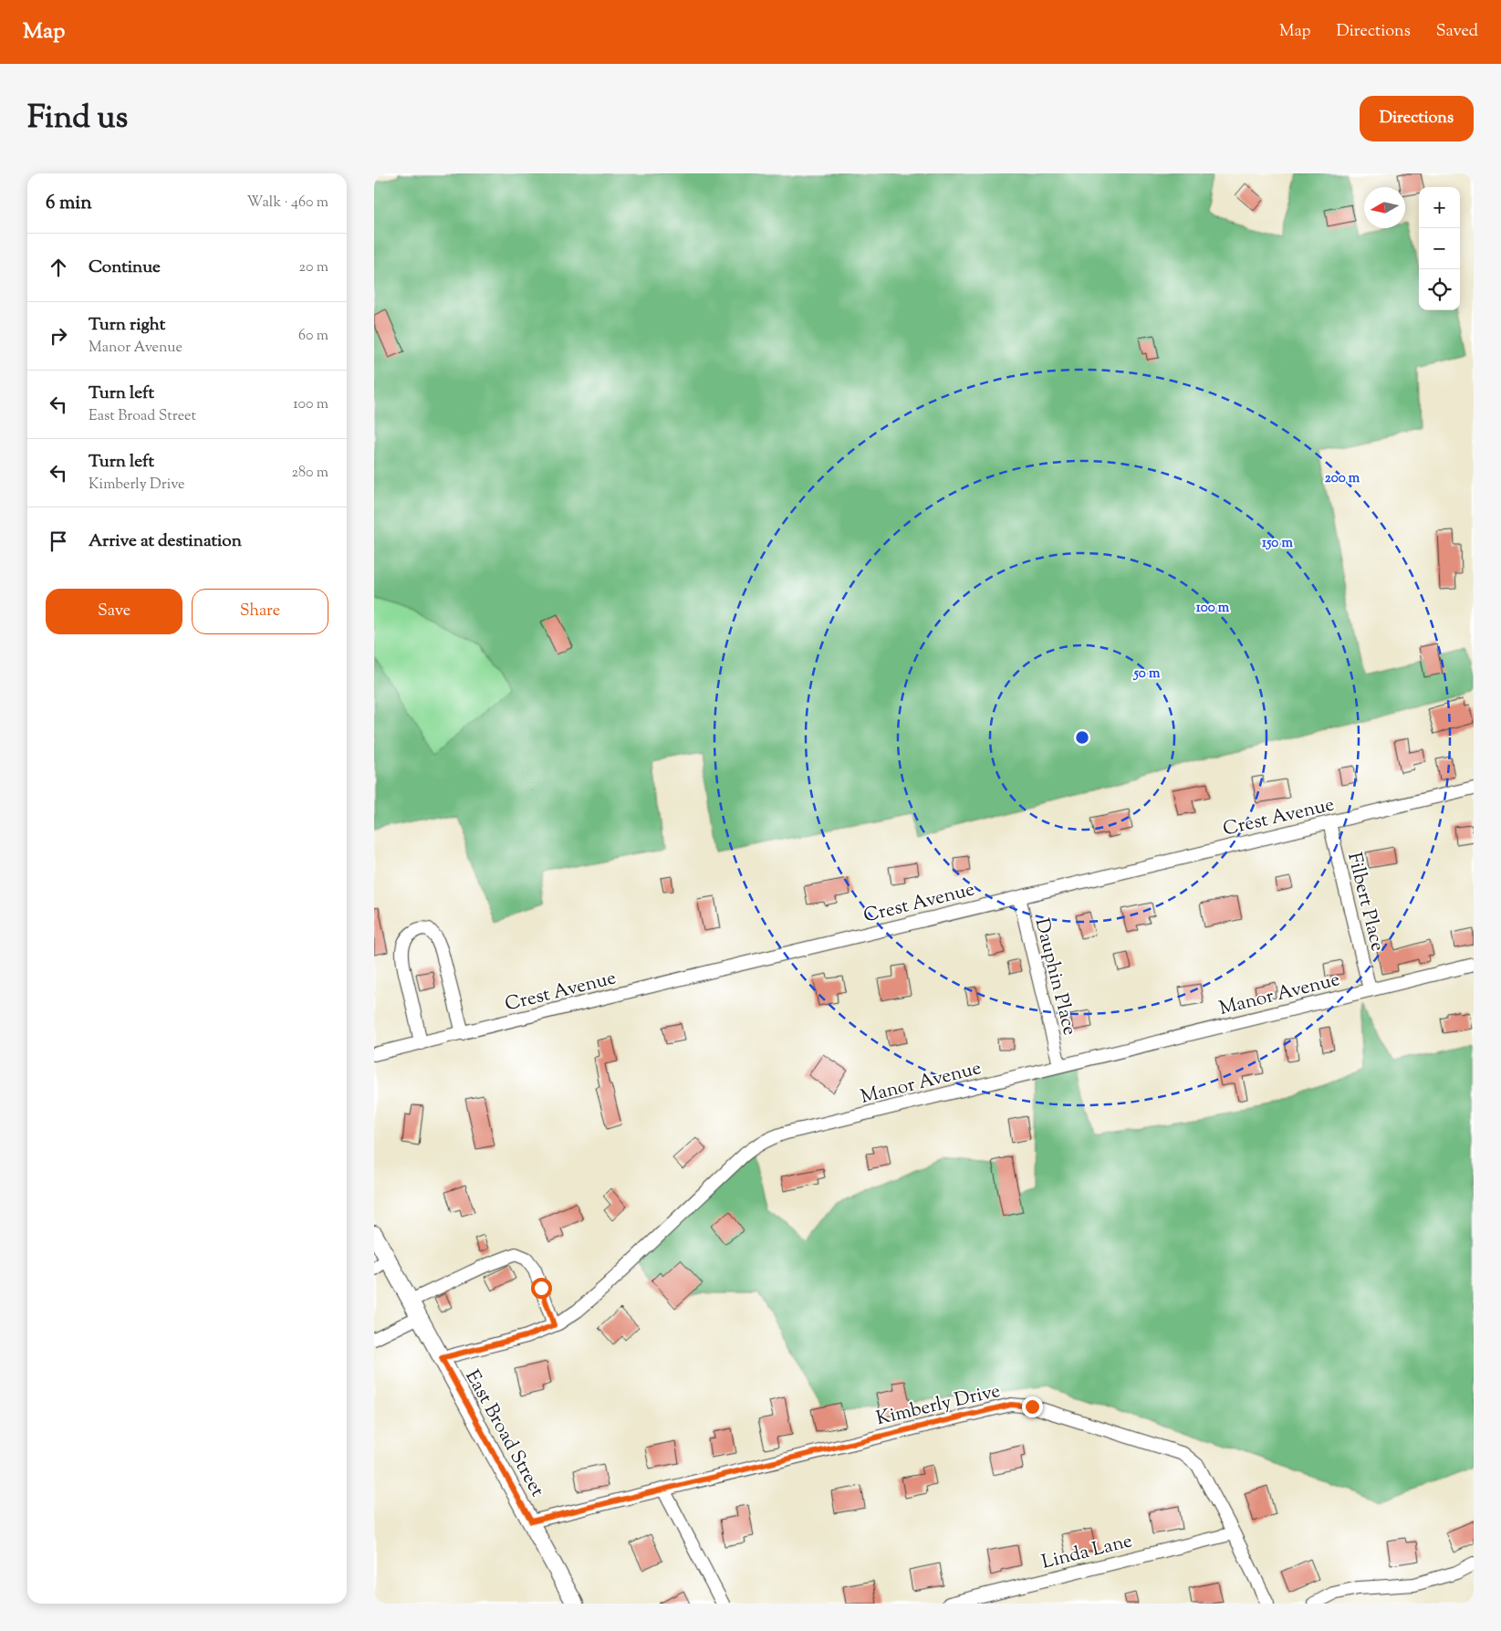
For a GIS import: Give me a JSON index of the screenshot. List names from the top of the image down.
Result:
{
  "streets": {
    "main road": ["East Broad Street"],
    "street": [
      "Crest Avenue",
      "Filbert Place",
      "Dauphin Place",
      "Manor Avenue",
      "Kimberly Drive",
      "Linda Lane"
    ]
  },
  "crossings": [
    ["Crest Avenue", "Filbert Place"],
    ["Crest Avenue", "Dauphin Place"],
    ["Filbert Place", "Manor Avenue"],
    ["Dauphin Place", "Manor Avenue"],
    ["Manor Avenue", "East Broad Street"],
    ["Kimberly Drive", "East Broad Street"],
    ["Kimberly Drive", "Linda Lane"]
  ],
  "north": "left",
  "page": {
    "header": "Map",
    "nav": ["Map", "Directions", "Saved"],
    "title": "Find us",
    "buttons": [
      "Directions",
      ["Save", "Share"]
    ],
    "heading": ["6 min", "Walk · 460 m"],
    "map_buttons": ["+", "−"],
    "list": [
      ["Continue", "20 m"],
      ["Turn right", "Manor Avenue", "60 m"],
      ["Turn left", "East Broad Street", "100 m"],
      ["Turn left", "Kimberly Drive", "280 m"],
      "Arrive at destination"
    ]
  },
  "rings": [
    "200 m",
    "150 m",
    "100 m",
    "50 m"
  ]
}
